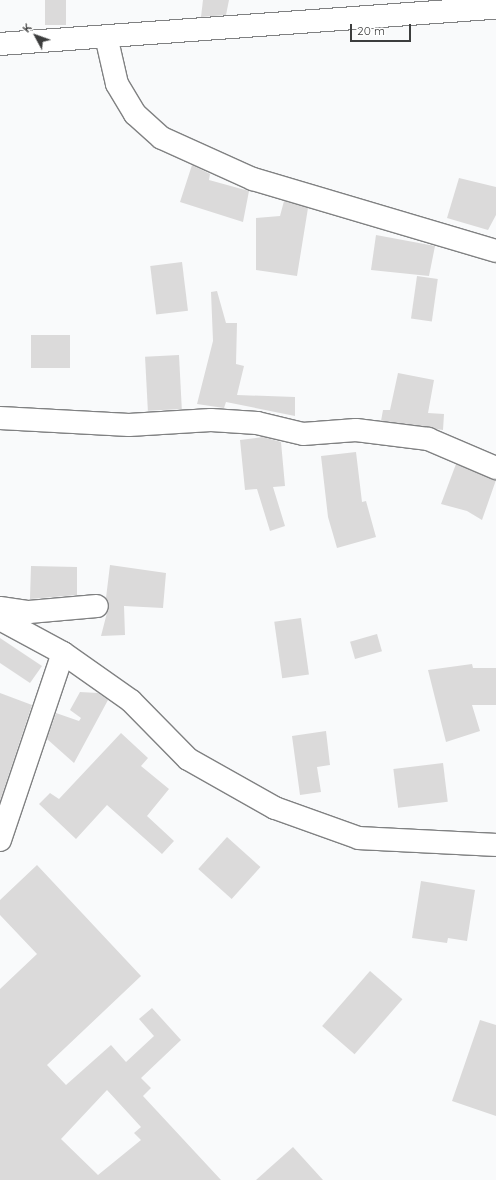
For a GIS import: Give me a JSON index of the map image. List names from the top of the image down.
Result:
{
  "scale_bar": "20 m",
  "north": "top left"
}
